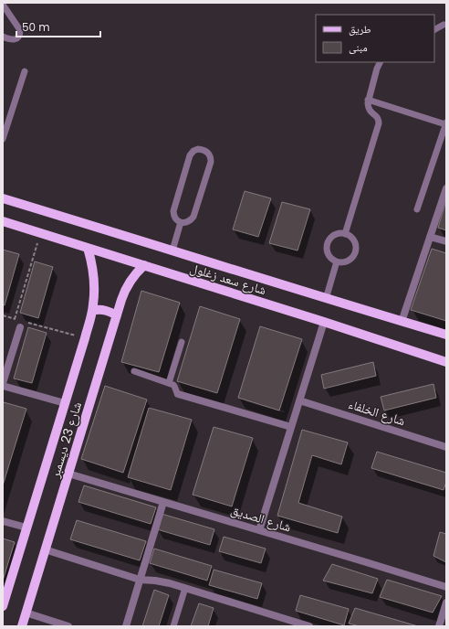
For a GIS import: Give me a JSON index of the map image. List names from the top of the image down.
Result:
{
  "streets": {
    "main road": ["شارع سعد زغلول", "شارع 23 ديسمبر"],
    "street": ["شارع الخلفاء", "شارع الصديق"]
  },
  "crossings": [
    ["شارع سعد زغلول", "شارع 23 ديسمبر"],
    ["شارع 23 ديسمبر", "شارع الصديق"]
  ],
  "legend": ["طريق", "مبنى"],
  "scale_bar": "50 m"
}
